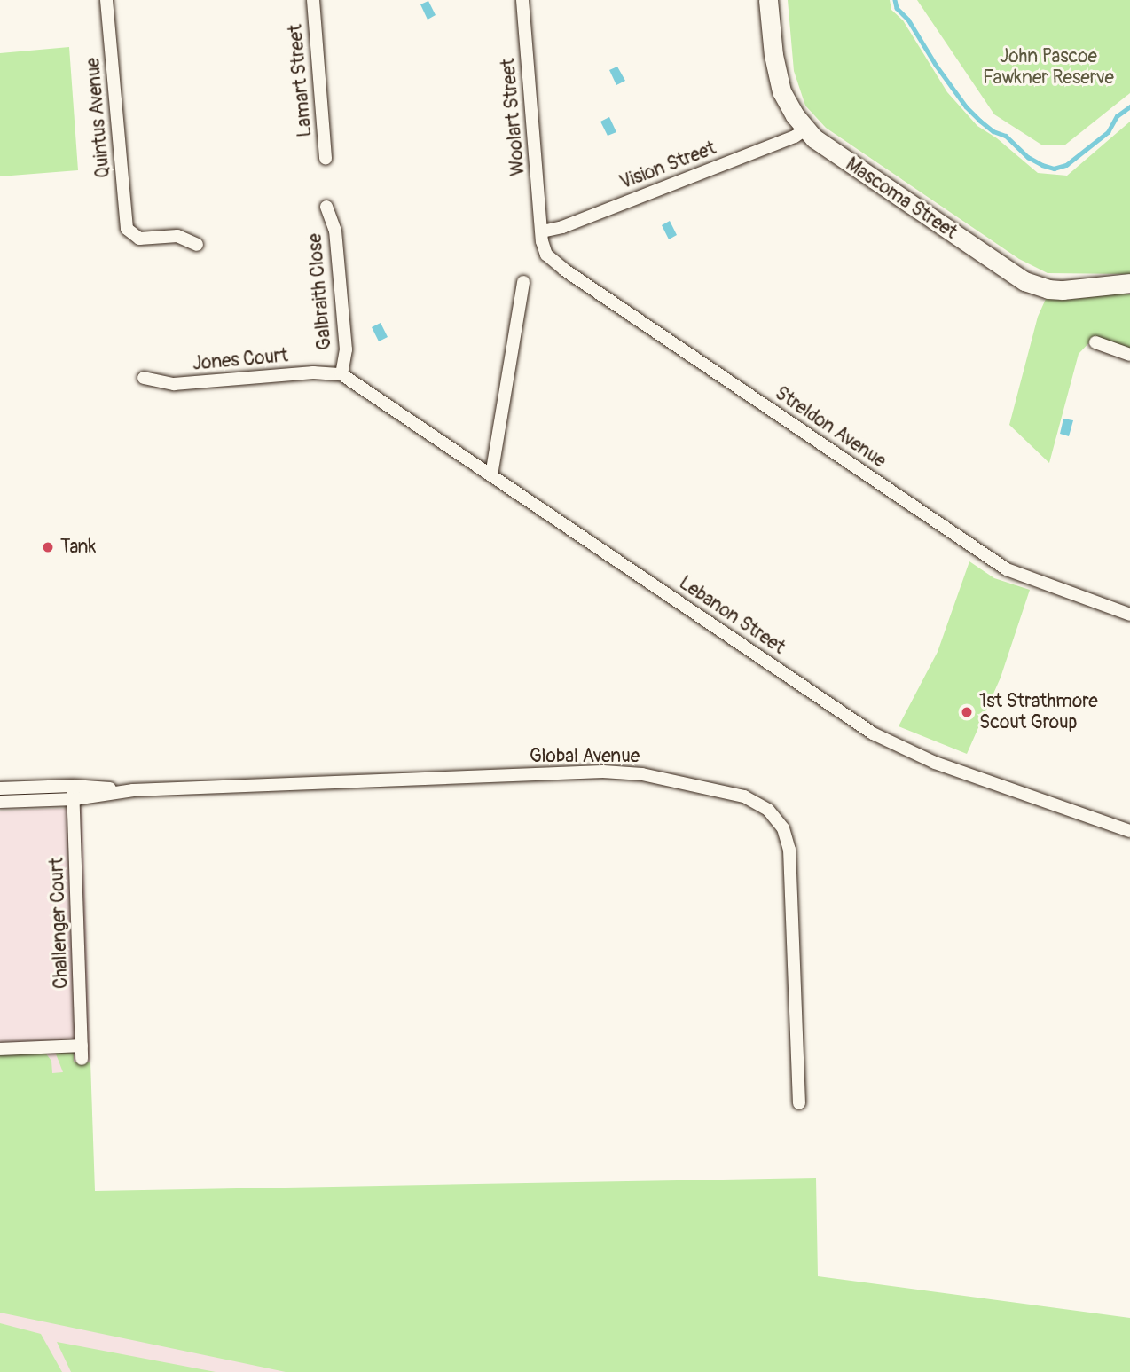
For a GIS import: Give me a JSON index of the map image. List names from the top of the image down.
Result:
{
  "streets": {
    "main road": ["Mascoma Street"],
    "street": [
      "Lamart Street",
      "Woolart Street",
      "Quintus Avenue",
      "Vision Street",
      "Galbraith Close",
      "Jones Court",
      "Streldon Avenue",
      "Lebanon Street",
      "Global Avenue",
      "Challenger Court"
    ]
  },
  "crossings": [
    ["Woolart Street", "Vision Street"],
    ["Woolart Street", "Streldon Avenue"],
    ["Vision Street", "Mascoma Street"],
    ["Vision Street", "Streldon Avenue"],
    ["Galbraith Close", "Jones Court"],
    ["Galbraith Close", "Lebanon Street"],
    ["Jones Court", "Lebanon Street"],
    ["Global Avenue", "Challenger Court"]
  ],
  "parks": ["John Pascoe Fawkner Reserve"],
  "places": ["Tank", "1st Strathmore Scout Group"]
}
